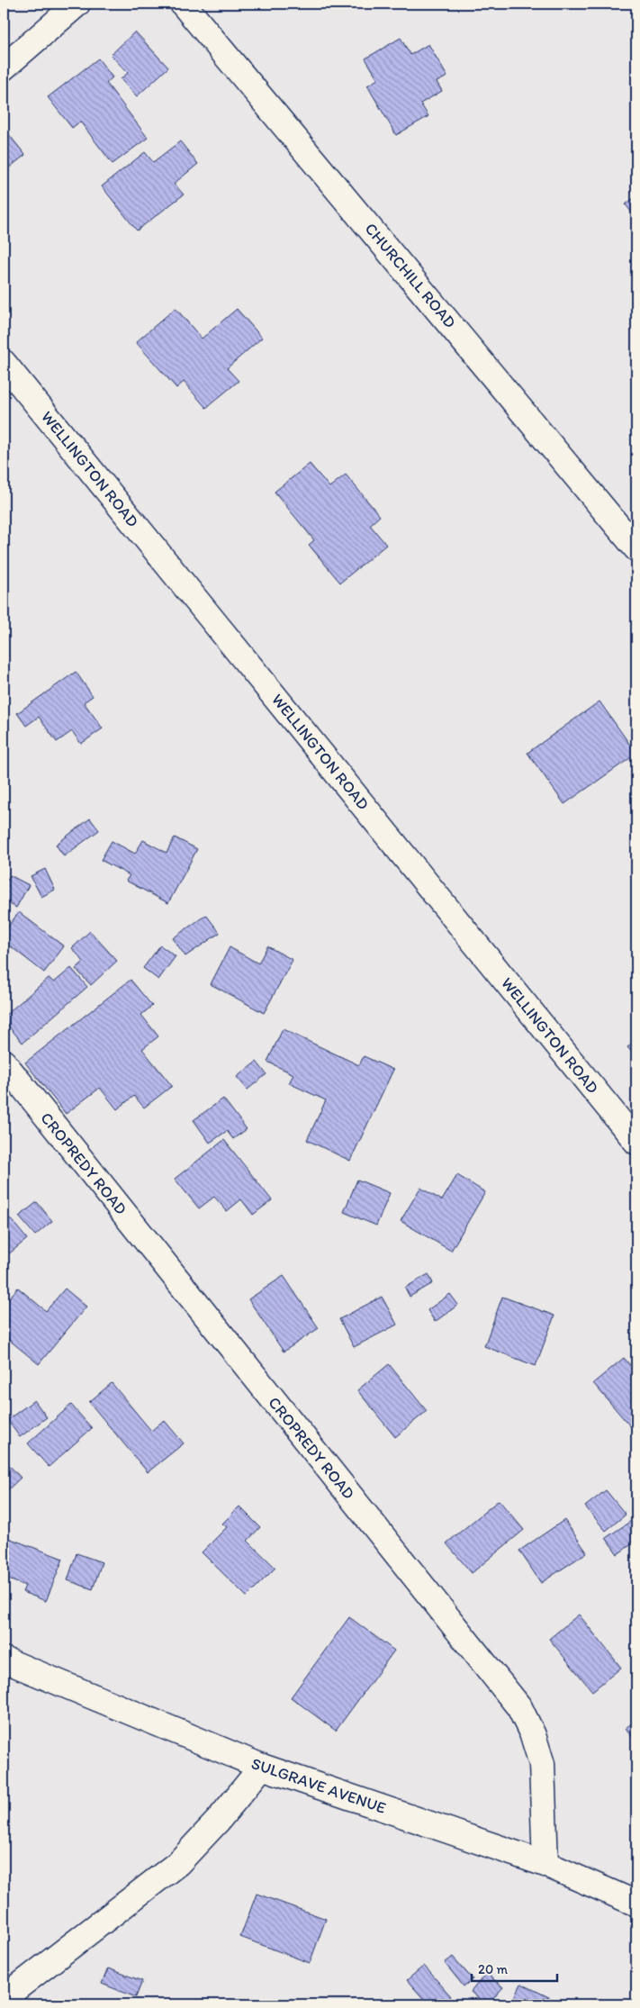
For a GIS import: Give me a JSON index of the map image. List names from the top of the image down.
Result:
{
  "streets": {
    "street": [
      "CHURCHILL ROAD",
      "WELLINGTON ROAD",
      "CROPREDY ROAD",
      "SULGRAVE AVENUE"
    ]
  },
  "crossings": [
    ["CROPREDY ROAD", "SULGRAVE AVENUE"]
  ],
  "scale_bar": "20 m"
}
